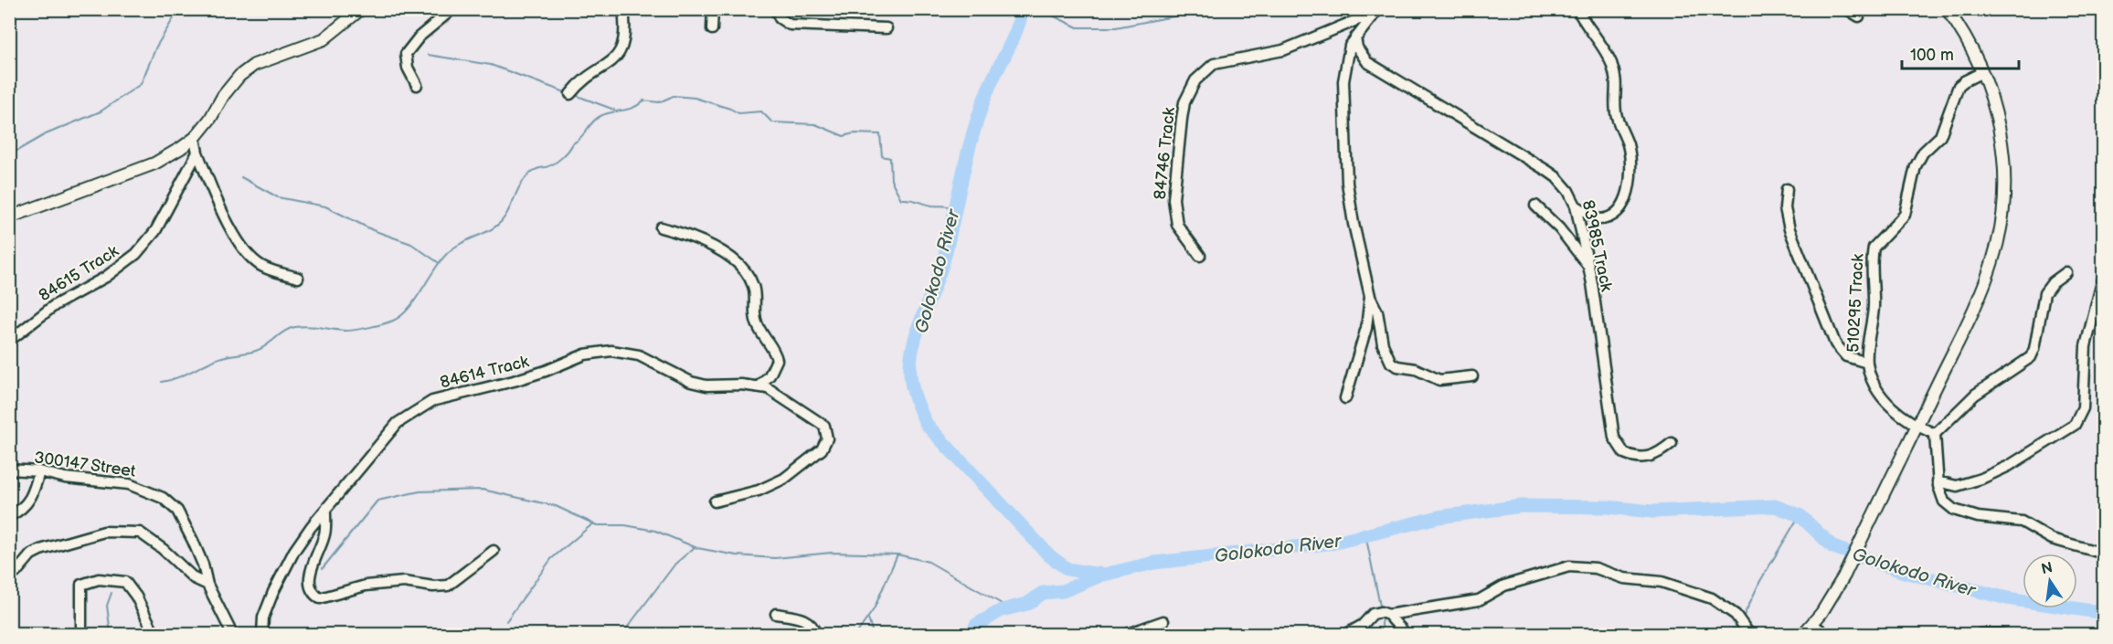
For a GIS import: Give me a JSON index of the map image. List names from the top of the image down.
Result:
{
  "streets": {
    "street": [
      "84746 Track",
      "83985 Track",
      "84615 Track",
      "510295 Track",
      "84614 Track",
      "300147 Street"
    ]
  },
  "water": ["Golokodo River"],
  "scale_bar": "100 m",
  "north": "top"
}
